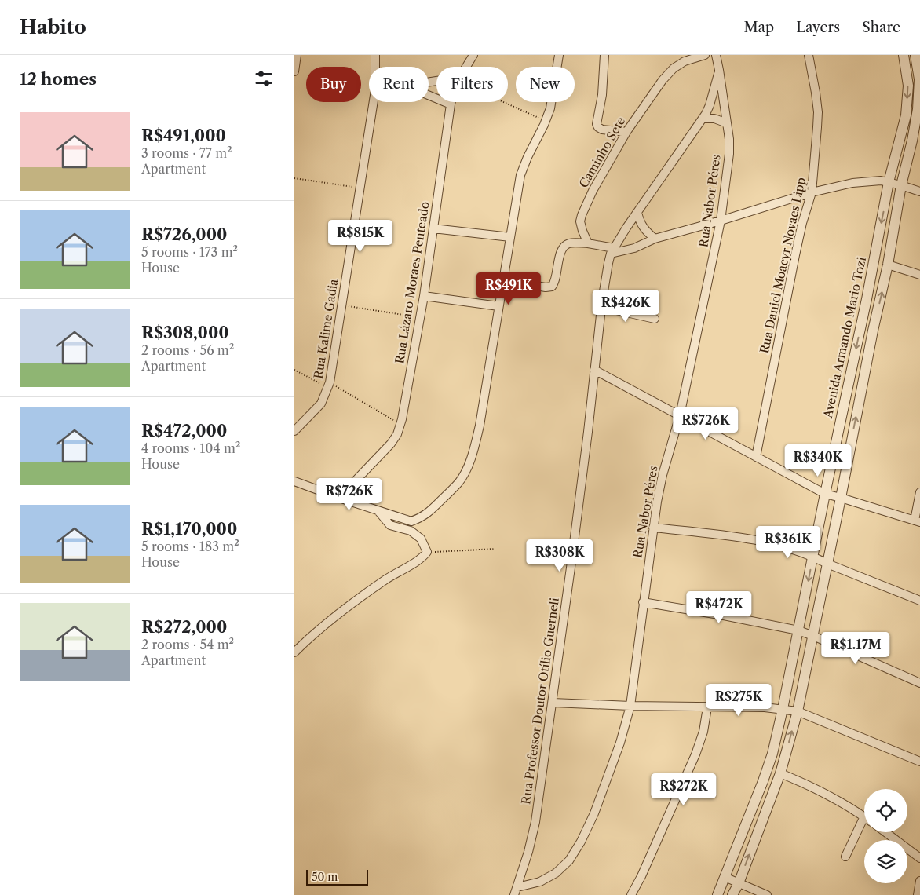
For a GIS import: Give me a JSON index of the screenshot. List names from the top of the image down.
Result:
{
  "streets": {
    "street": [
      "Caminho Sete",
      "Rua Nabor Péres",
      "Rua Daniel Moacyr Novaes Lipp",
      "Rua Lázaro Moraes Penteado",
      "Rua Kalime Gadia",
      "Avenida Armando Mario Tozi",
      "Rua Professor Doutor Otílio Guerneli"
    ]
  },
  "crossings": [
    ["Rua Nabor Péres", "Rua Professor Doutor Otílio Guerneli"]
  ],
  "scale_bar": "50 m",
  "page": {
    "header": "Habito",
    "nav": ["Map", "Layers", "Share"],
    "heading": "12 homes",
    "chip": [
      "Buy",
      "Rent",
      "Filters",
      "New"
    ],
    "list": [
      {
        "name": "R$491,000",
        "note": "3 rooms · 77 m² · Apartment"
      },
      {
        "name": "R$726,000",
        "note": "5 rooms · 173 m² · House"
      },
      {
        "name": "R$308,000",
        "note": "2 rooms · 56 m² · Apartment"
      },
      {
        "name": "R$472,000",
        "note": "4 rooms · 104 m² · House"
      },
      {
        "name": "R$1,170,000",
        "note": "5 rooms · 183 m² · House"
      },
      {
        "name": "R$272,000",
        "note": "2 rooms · 54 m² · Apartment"
      }
    ],
    "price": [
      "R$815K",
      "R$491K",
      "R$426K",
      "R$726K",
      "R$340K",
      "R$726K",
      "R$361K",
      "R$308K",
      "R$472K",
      "R$1.17M",
      "R$275K",
      "R$272K"
    ],
    "scale": "50 m"
  }
}
